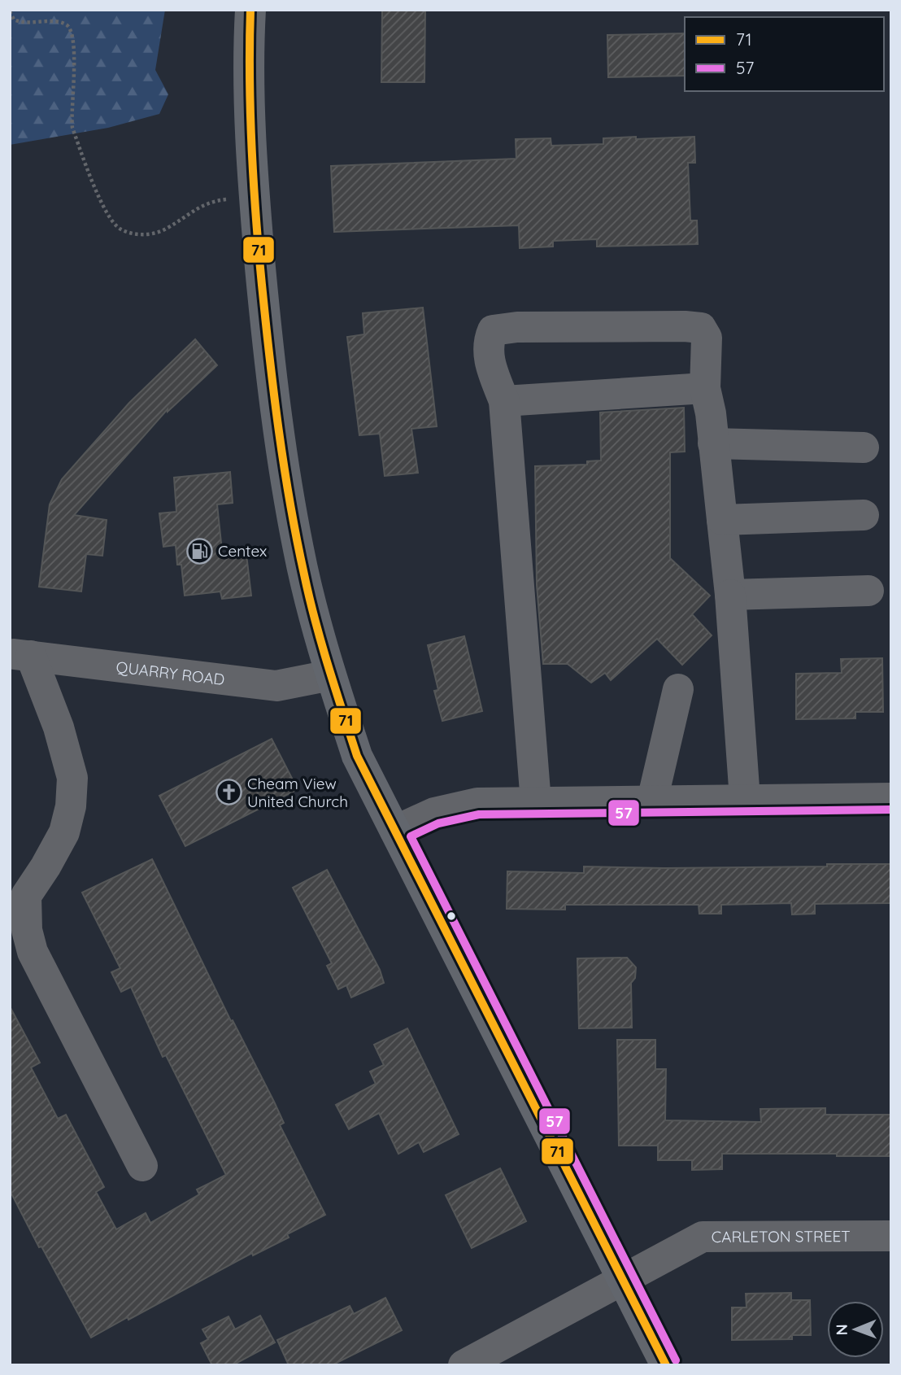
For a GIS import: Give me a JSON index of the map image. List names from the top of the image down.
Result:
{
  "streets": {
    "street": ["QUARRY ROAD", "CARLETON STREET"]
  },
  "places": {
    "fuel station": ["Centex"],
    "church": ["Cheam View United Church"]
  },
  "lines": ["transit line 71", "transit line 57"],
  "legend": ["71", "57"],
  "north": "left"
}
